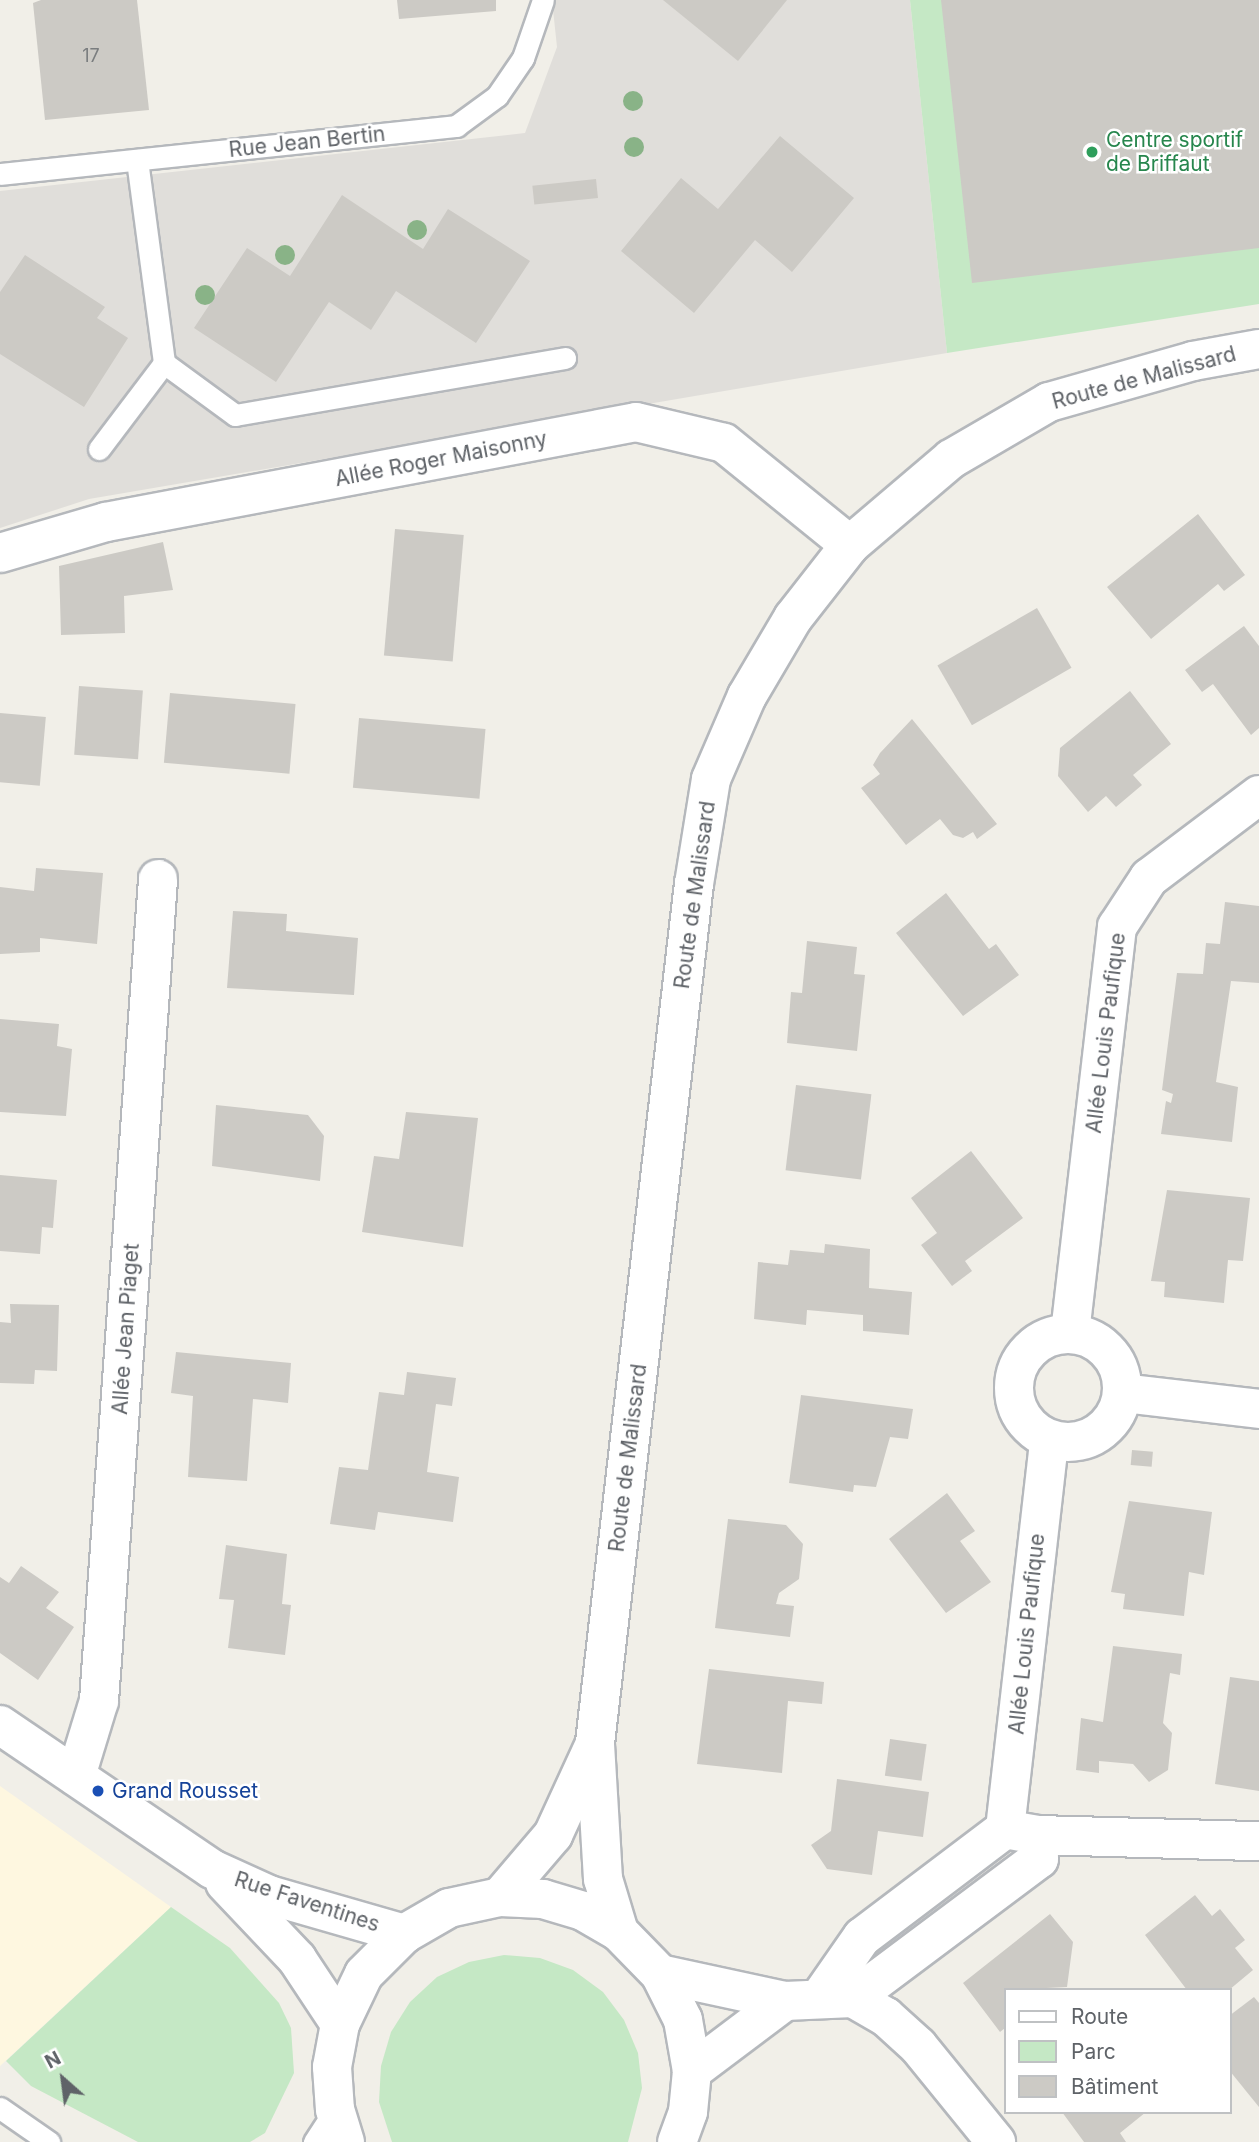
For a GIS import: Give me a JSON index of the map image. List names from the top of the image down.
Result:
{
  "streets": {
    "street": [
      "Route de Malissard",
      "Allée Roger Maisonny",
      "Allée Louis Paufique",
      "Allée Jean Piaget",
      "Rue Faventines"
    ],
    "lane": ["Rue Jean Bertin"]
  },
  "crossings": [
    ["Route de Malissard", "Allée Roger Maisonny"],
    ["Allée Jean Piaget", "Rue Faventines"]
  ],
  "places": ["Centre sportif de Briffaut", "Grand Rousset"],
  "house_numbers": ["17"],
  "legend": ["Route", "Parc", "Bâtiment"],
  "north": "top left"
}
